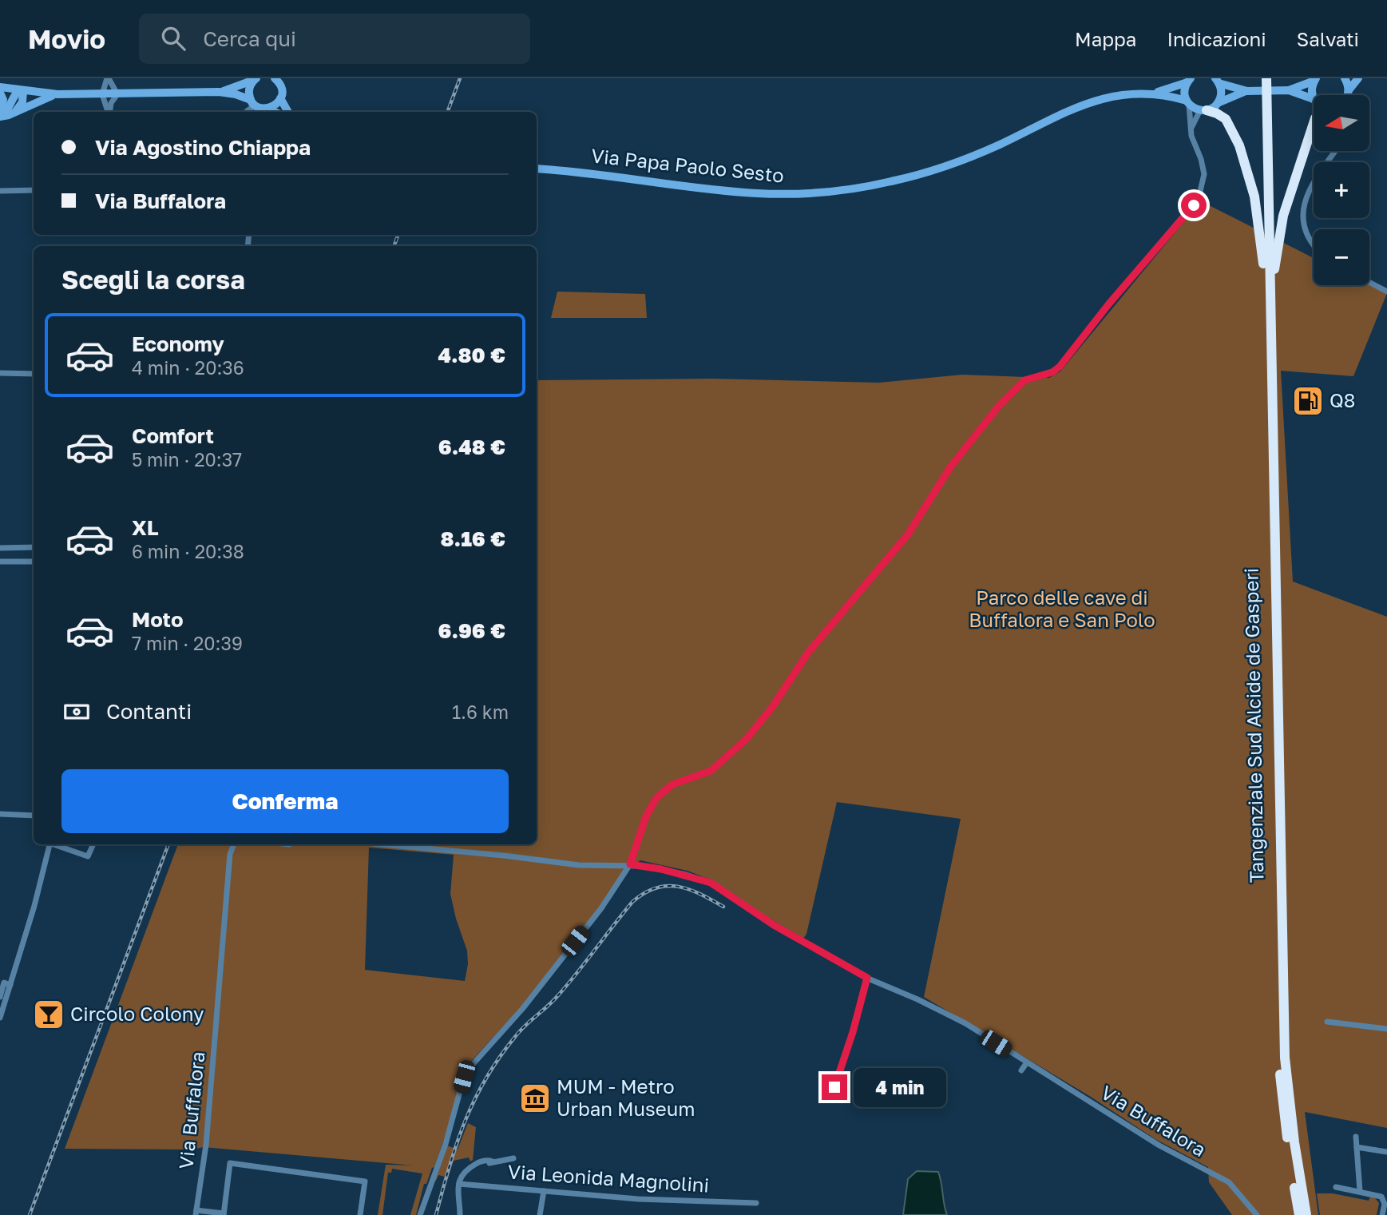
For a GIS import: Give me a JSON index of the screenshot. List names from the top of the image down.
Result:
{
  "streets": {
    "highway": ["Tangenziale Sud Alcide de Gasperi"],
    "street": ["Via Papa Paolo Sesto", "Via Buffalora", "Via Leonida Magnolini"]
  },
  "parks": ["Parco delle cave di Buffalora e San Polo"],
  "places": {
    "fuel station": ["Q8"],
    "bar": ["Circolo Colony"],
    "museum": ["MUM - Metro Urban Museum"]
  },
  "north": "left",
  "page": {
    "header": "Movio",
    "search": "Cerca qui",
    "nav": ["Mappa", "Indicazioni", "Salvati"],
    "map_buttons": ["+", "−"],
    "banner": ["Via Agostino Chiappa", "Via Buffalora"],
    "heading": "Scegli la corsa",
    "list": [
      {
        "name": "Economy",
        "note": "4 min · 20:36",
        "value": "4.80 €"
      },
      {
        "name": "Comfort",
        "note": "5 min · 20:37",
        "value": "6.48 €"
      },
      {
        "name": "XL",
        "note": "6 min · 20:38",
        "value": "8.16 €"
      },
      {
        "name": "Moto",
        "note": "7 min · 20:39",
        "value": "6.96 €"
      }
    ],
    "pay": ["Contanti", "1.6 km"],
    "buttons": "Conferma",
    "bubble": "4 min"
  }
}
